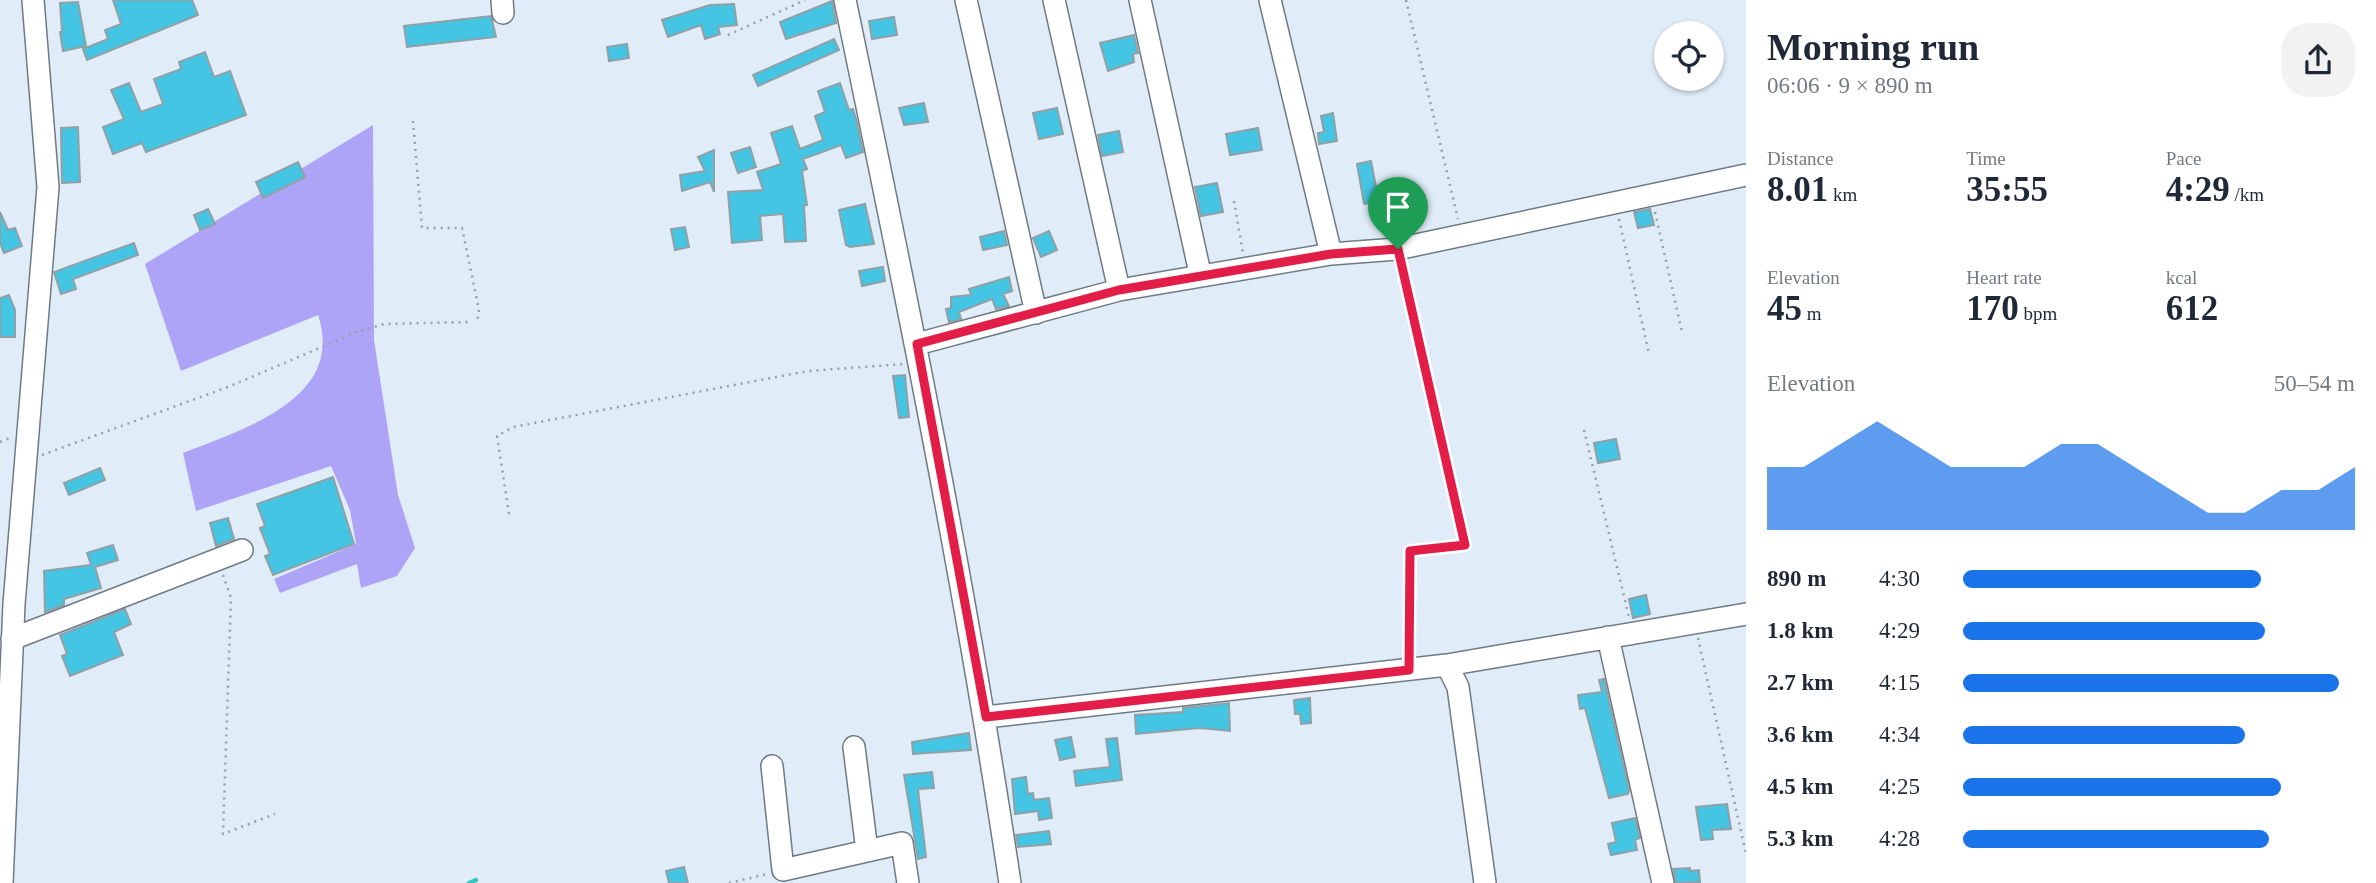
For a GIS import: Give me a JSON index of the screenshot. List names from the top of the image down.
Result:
{
  "page": {
    "heading": ["Morning run", "06:06 · 9 × 890 m"],
    "stats": [
      ["Distance", "8.01 km"],
      ["Time", "35:55"],
      ["Pace", "4:29 /km"],
      ["Elevation", "45 m"],
      ["Heart rate", "170 bpm"],
      ["kcal", "612"]
    ],
    "chart": ["Elevation", "50–54 m"],
    "list": [
      {
        "name": "890 m",
        "note": "4:30"
      },
      {
        "name": "1.8 km",
        "note": "4:29"
      },
      {
        "name": "2.7 km",
        "note": "4:15"
      },
      {
        "name": "3.6 km",
        "note": "4:34"
      },
      {
        "name": "4.5 km",
        "note": "4:25"
      },
      {
        "name": "5.3 km",
        "note": "4:28"
      }
    ]
  }
}
